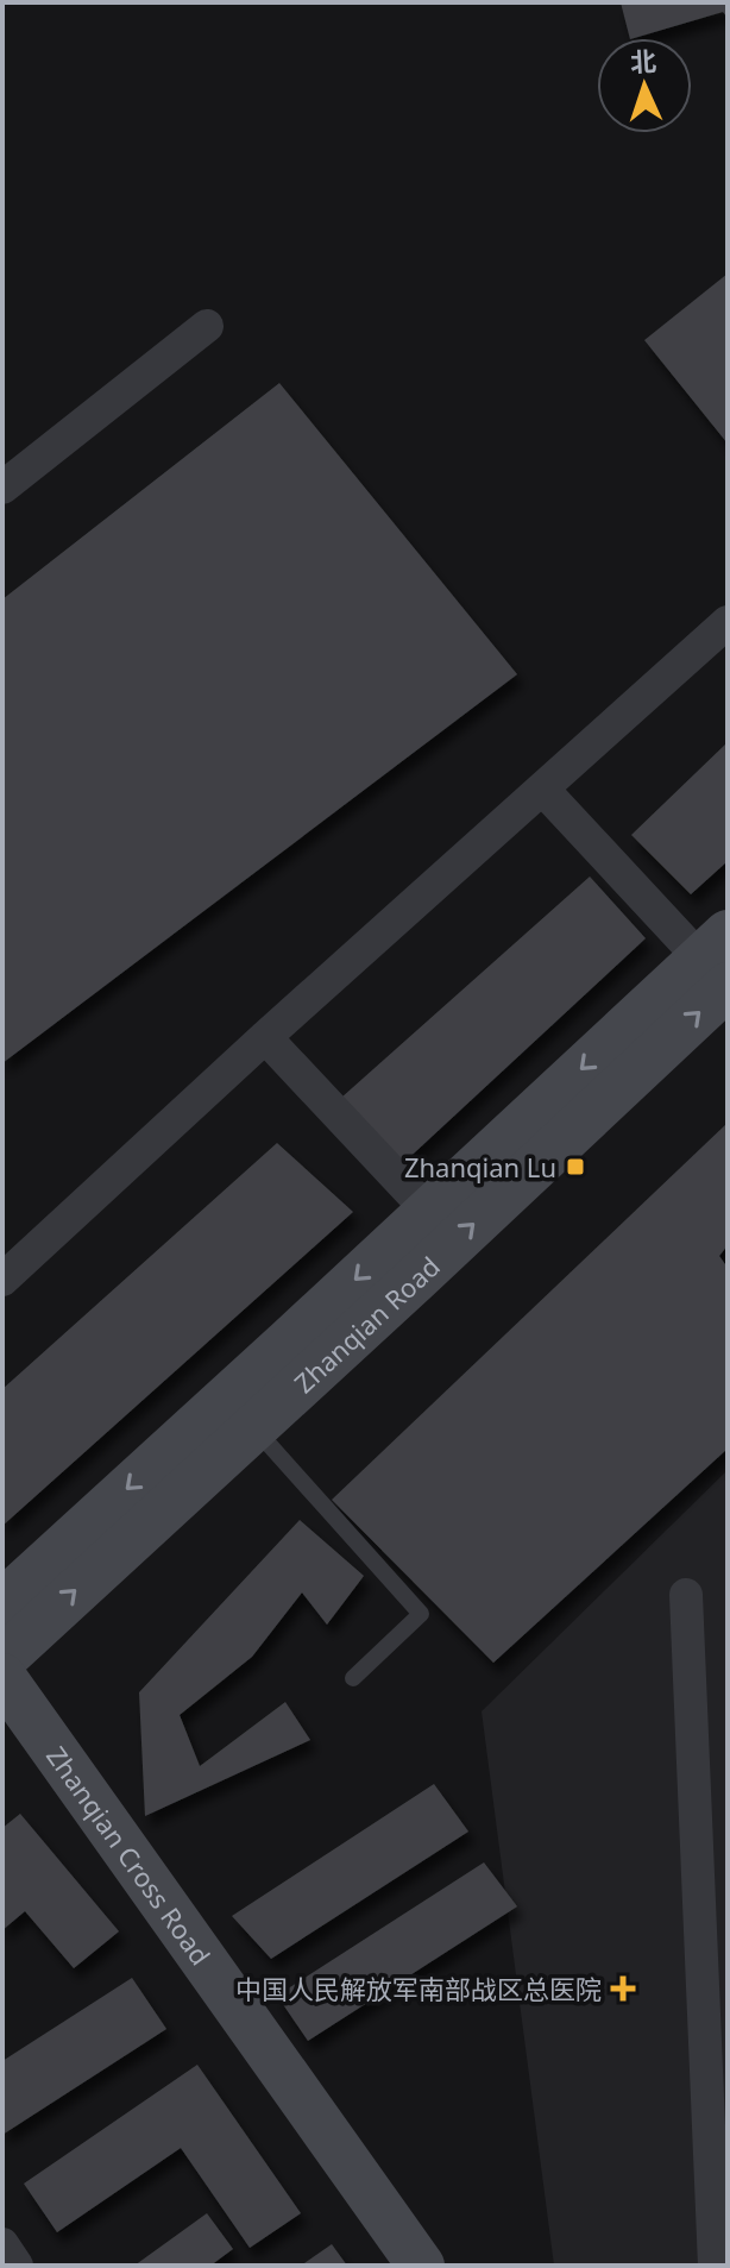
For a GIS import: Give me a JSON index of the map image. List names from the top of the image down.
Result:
{
  "streets": {
    "street": ["Zhanqian Road", "Zhanqian Cross Road"]
  },
  "places": {
    "transit": ["Zhanqian Lu"],
    "health": ["中国人民解放军南部战区总医院"]
  },
  "north": "top"
}
